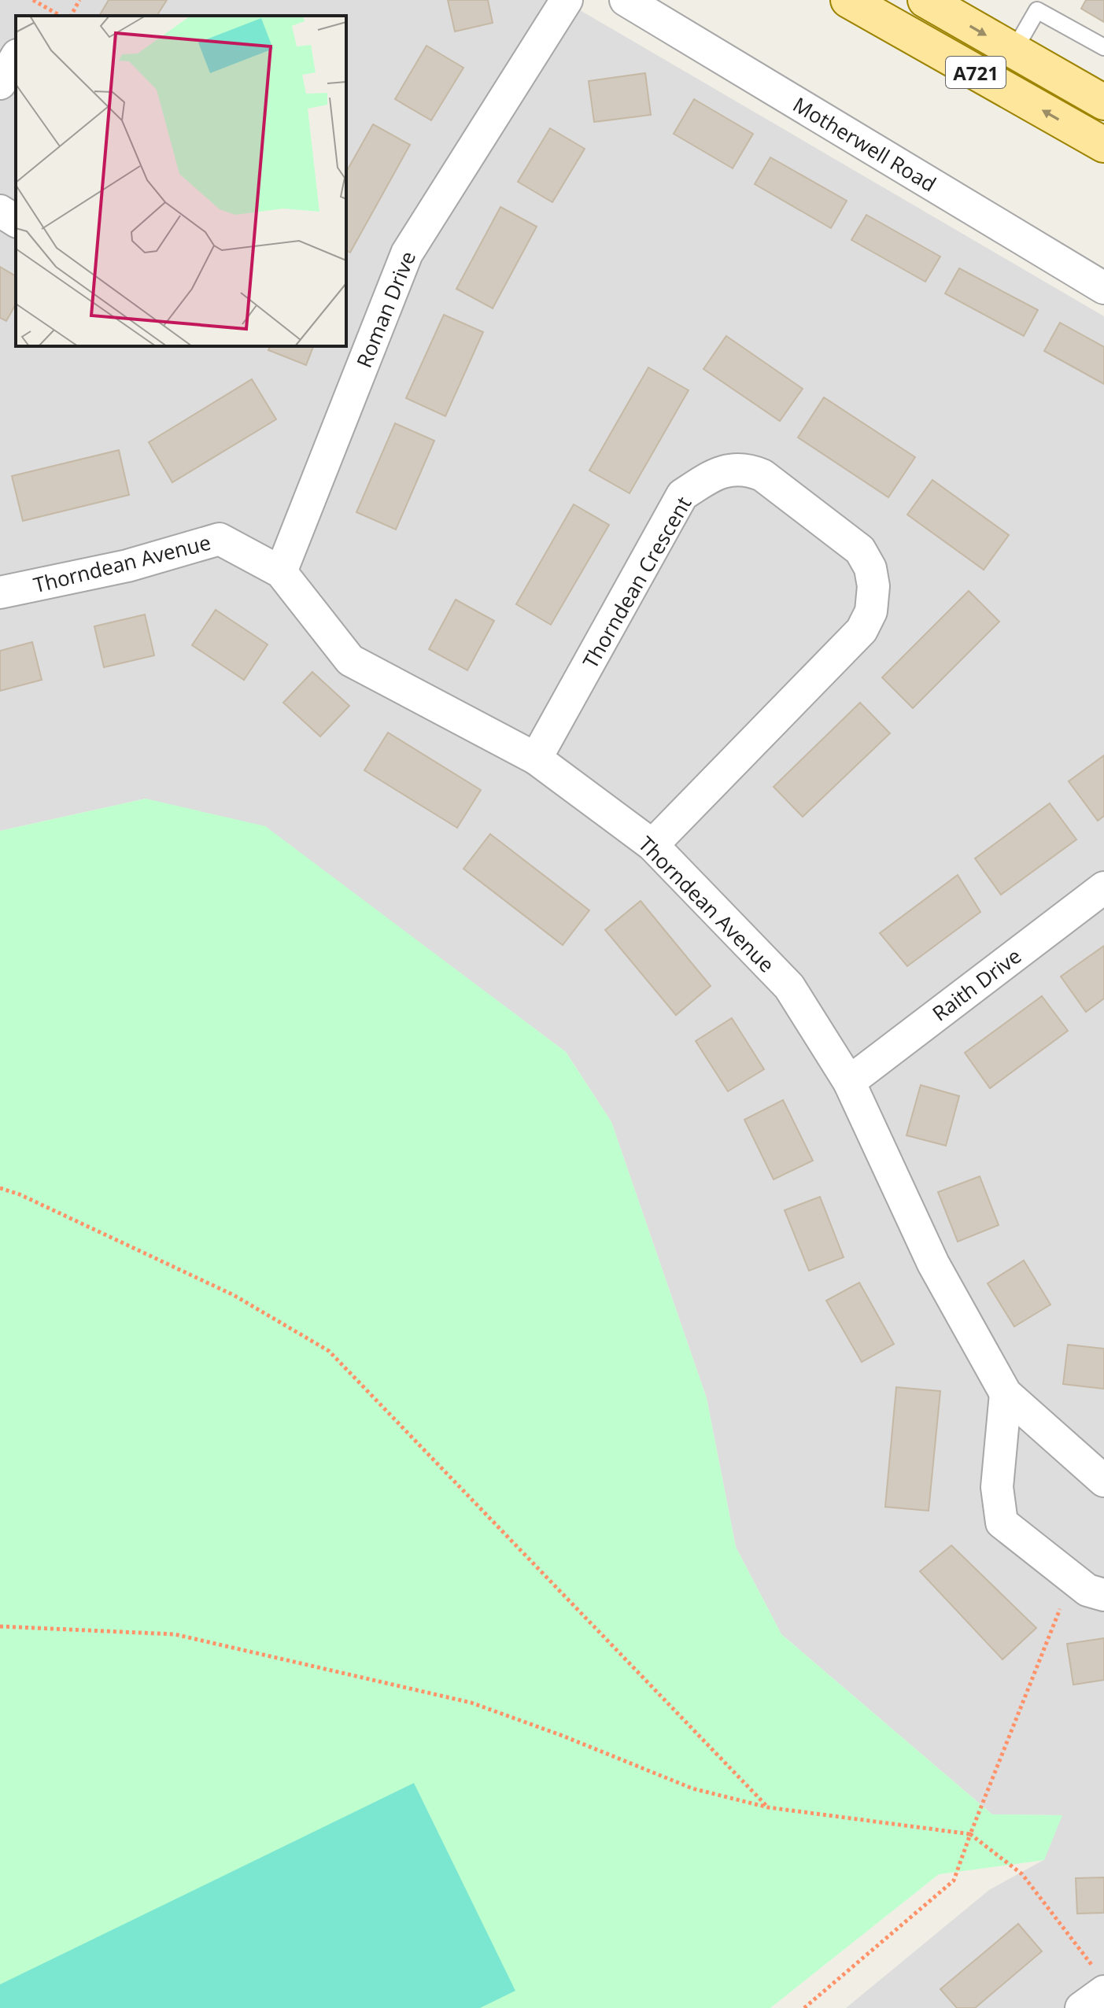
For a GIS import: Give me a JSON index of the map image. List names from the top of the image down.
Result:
{
  "streets": {
    "main road": ["A721"],
    "street": [
      "Motherwell Road",
      "Roman Drive",
      "Thorndean Avenue",
      "Thorndean Crescent",
      "Raith Drive"
    ]
  },
  "crossings": [
    ["Roman Drive", "Thorndean Avenue"],
    ["Thorndean Avenue", "Thorndean Crescent"],
    ["Thorndean Avenue", "Raith Drive"]
  ]
}
